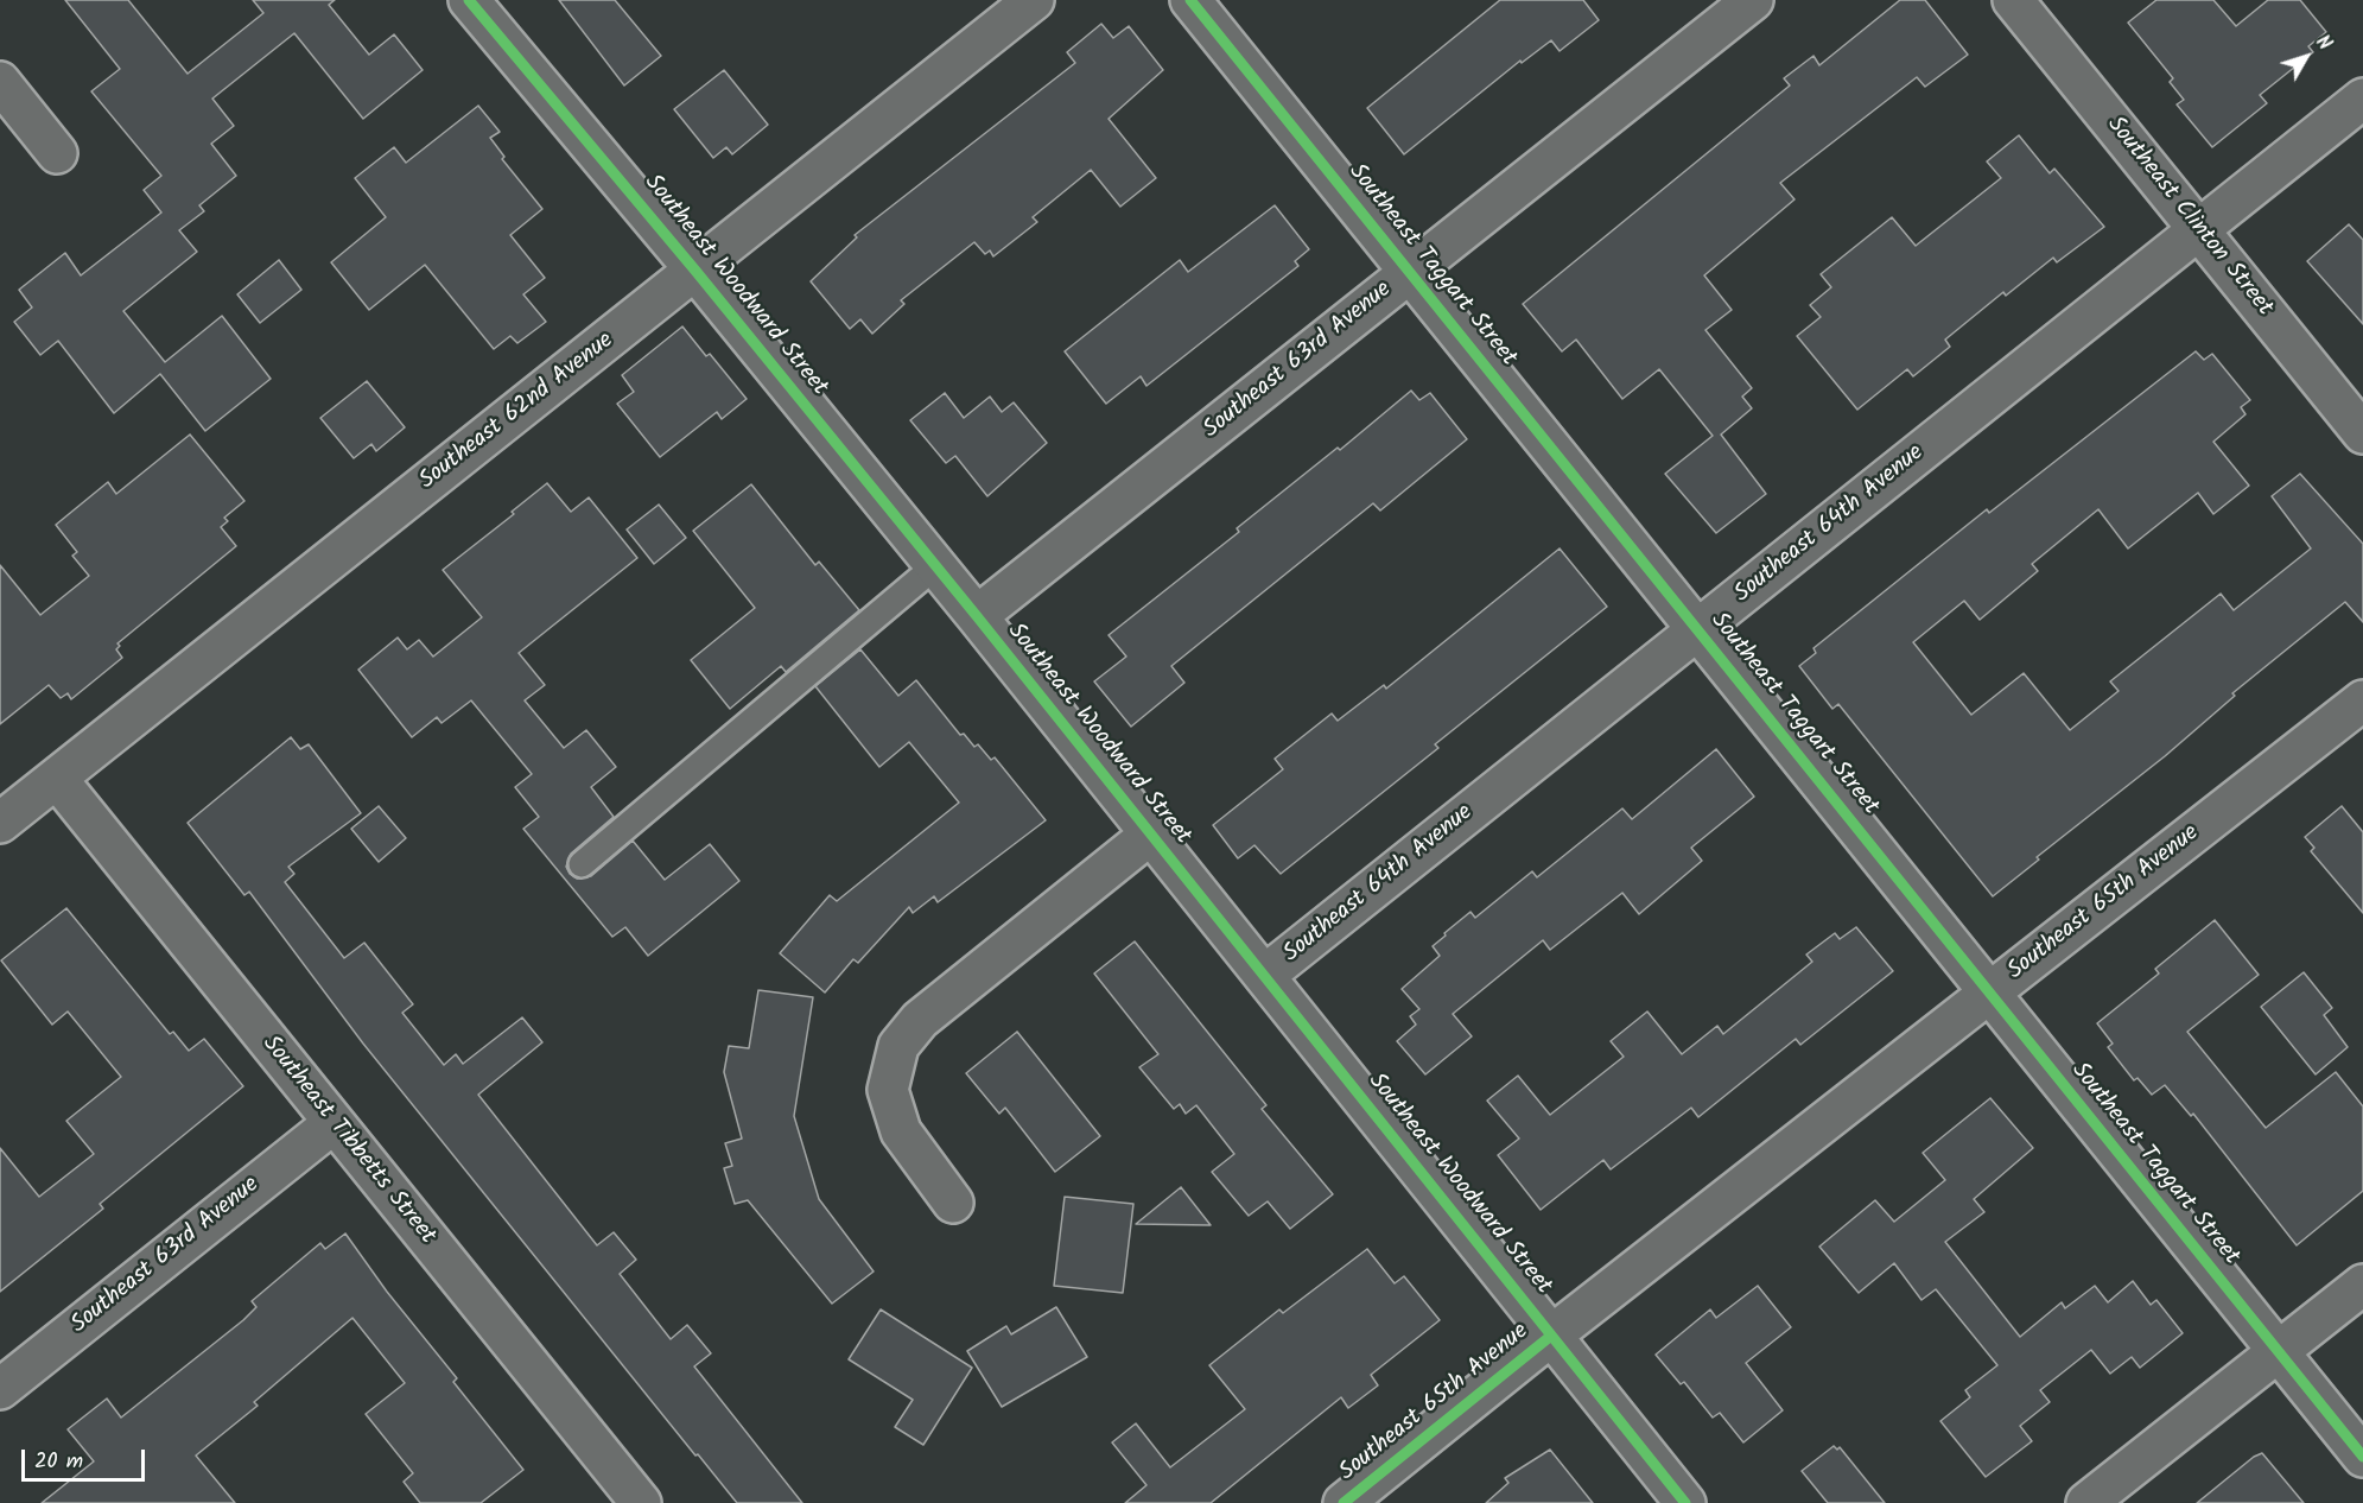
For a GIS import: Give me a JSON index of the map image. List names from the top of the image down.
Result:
{
  "streets": {
    "street": [
      "Southeast Clinton Street",
      "Southeast Taggart Street",
      "Southeast Woodward Street",
      "Southeast 63rd Avenue",
      "Southeast 62nd Avenue",
      "Southeast 64th Avenue",
      "Southeast 65th Avenue",
      "Southeast Tibbetts Street"
    ]
  },
  "crossings": [
    ["Southeast Clinton Street", "Southeast 64th Avenue"],
    ["Southeast Taggart Street", "Southeast 63rd Avenue"],
    ["Southeast Taggart Street", "Southeast 64th Avenue"],
    ["Southeast Taggart Street", "Southeast 65th Avenue"],
    ["Southeast Woodward Street", "Southeast 63rd Avenue"],
    ["Southeast Woodward Street", "Southeast 62nd Avenue"],
    ["Southeast Woodward Street", "Southeast 64th Avenue"],
    ["Southeast Woodward Street", "Southeast 65th Avenue"],
    ["Southeast 63rd Avenue", "Southeast Tibbetts Street"],
    ["Southeast 62nd Avenue", "Southeast Tibbetts Street"]
  ],
  "scale_bar": "20 m",
  "north": "top right"
}
